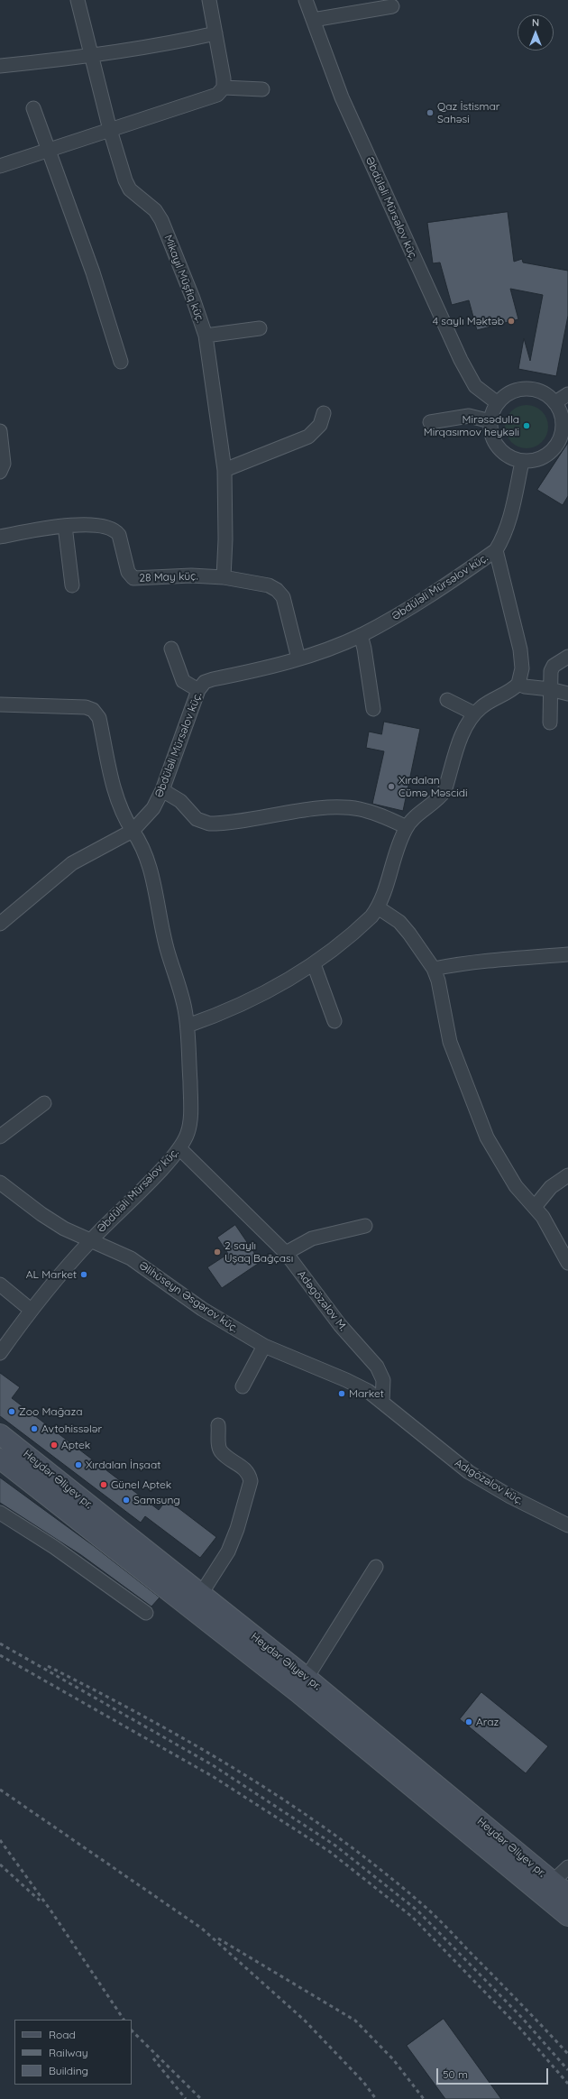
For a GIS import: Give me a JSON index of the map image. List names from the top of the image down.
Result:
{
  "streets": {
    "main road": ["Heydər Əliyev pr."],
    "street": [
      "Əbdüləli Mürsəlov küç.",
      "Mikayıl Müşfiq küç.",
      "28 May küç.",
      "Əlihüseyn Əsgərov küç.",
      "Adəgözəlov M.",
      "Adıgözəlov küç."
    ]
  },
  "crossings": [
    ["Əbdüləli Mürsəlov küç.", "28 May küç."],
    ["Əbdüləli Mürsəlov küç.", "Əlihüseyn Əsgərov küç."],
    ["Əbdüləli Mürsəlov küç.", "Adəgözəlov M."],
    ["Mikayıl Müşfiq küç.", "28 May küç."],
    ["Əlihüseyn Əsgərov küç.", "Adəgözəlov M."],
    ["Əlihüseyn Əsgərov küç.", "Adıgözəlov küç."],
    ["Adəgözəlov M.", "Adıgözəlov küç."]
  ],
  "places": [
    "Qaz İstismar Sahəsi",
    "4 saylı Məktəb",
    "Mirəsədulla Mirqasımov heykəli",
    "Xırdalan Cümə Məscidi",
    "2 saylı Uşaq Bağçası",
    "AL Market",
    "Market",
    "Zoo Mağaza",
    "Avtohissələr",
    "Aptek",
    "Xırdalan İnşaat",
    "Günel Aptek",
    "Samsung",
    "Araz"
  ],
  "legend": ["Road", "Railway", "Building"],
  "scale_bar": "50 m",
  "north": "top"
}
